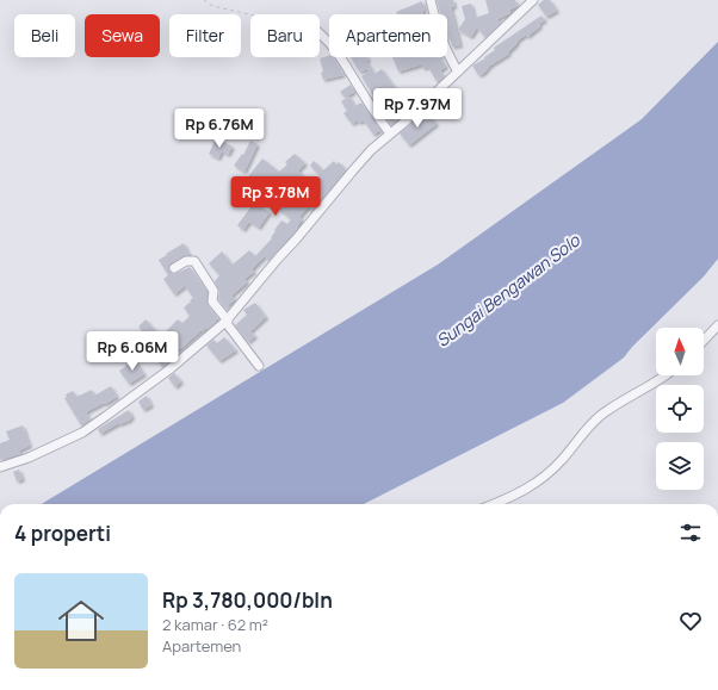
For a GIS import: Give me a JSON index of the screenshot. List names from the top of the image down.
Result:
{
  "water": ["Sungai Bengawan Solo"],
  "north": "top",
  "page": {
    "chip": [
      "Beli",
      "Sewa",
      "Filter",
      "Baru",
      "Apartemen"
    ],
    "price": [
      "Rp 7.97M",
      "Rp 6.76M",
      "Rp 3.78M",
      "Rp 6.06M"
    ],
    "heading": "4 properti",
    "list": [
      {
        "name": "Rp 3,780,000/bln",
        "note": "2 kamar · 62 m² · Apartemen"
      }
    ]
  }
}
